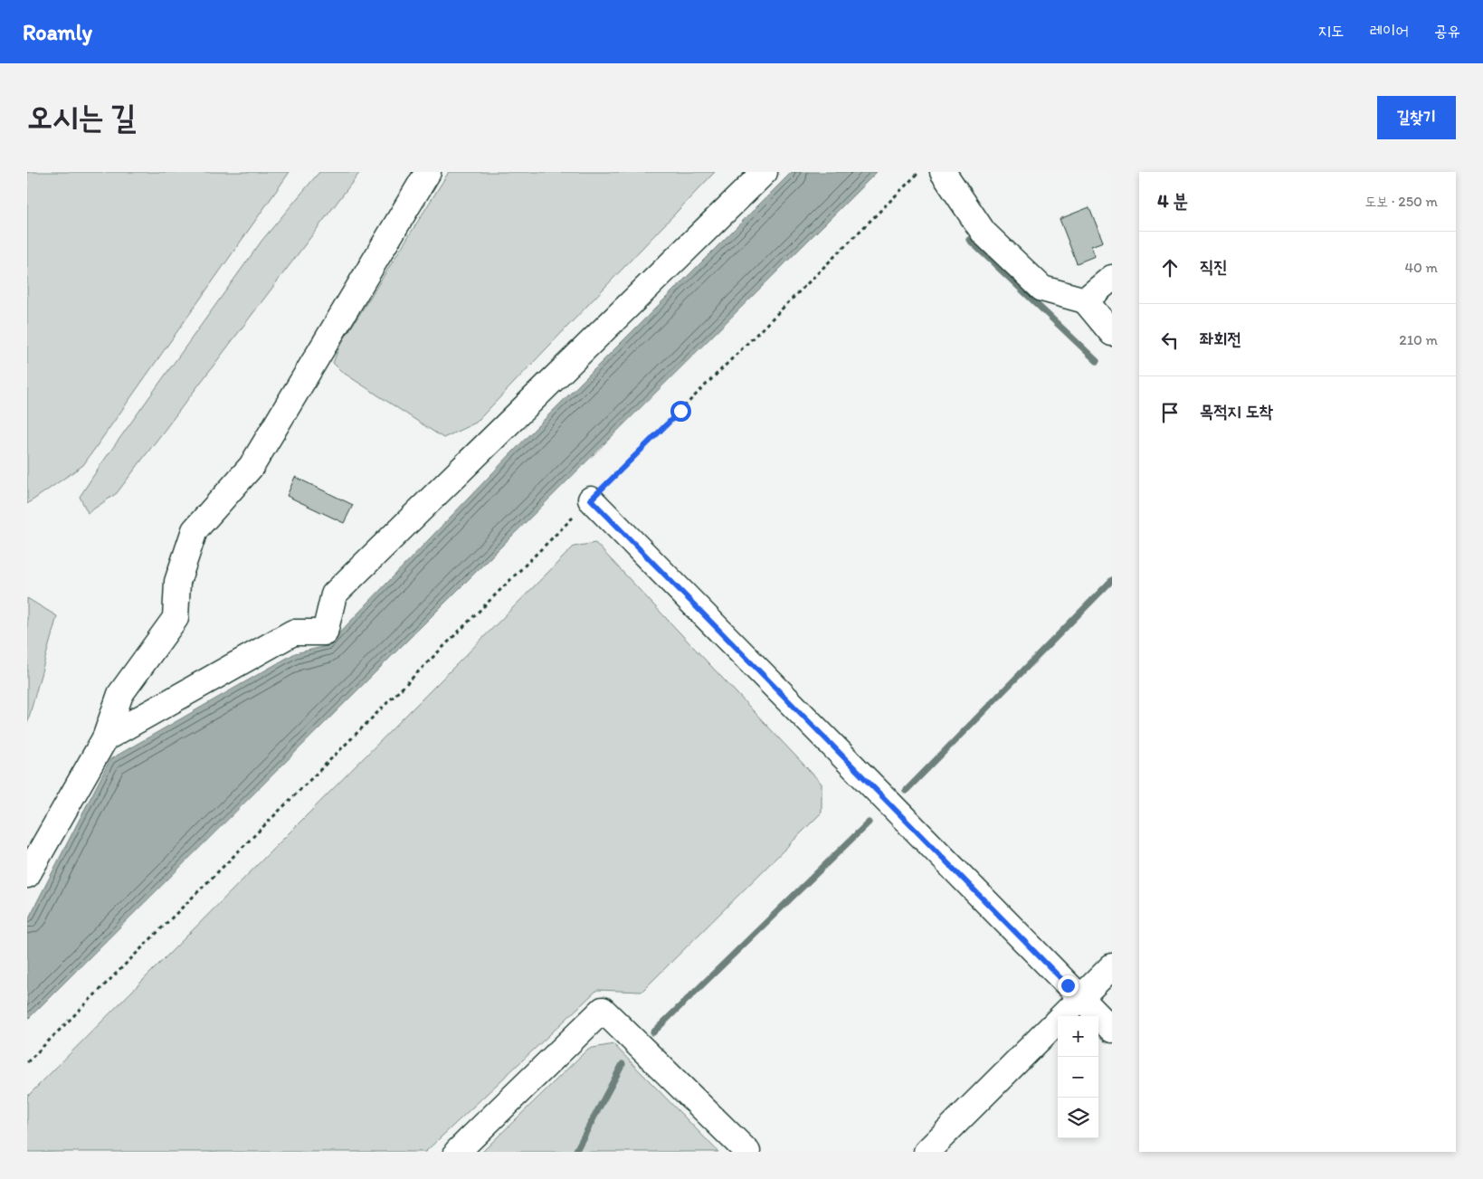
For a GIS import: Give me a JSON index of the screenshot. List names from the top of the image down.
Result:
{
  "page": {
    "header": "Roamly",
    "nav": ["지도", "레이어", "공유"],
    "buttons": "길찾기",
    "title": "오시는 길",
    "heading": ["4 분", "도보 · 250 m"],
    "list": [
      ["직진", "40 m"],
      ["좌회전", "210 m"],
      "목적지 도착"
    ],
    "map_buttons": ["+", "−"]
  }
}
